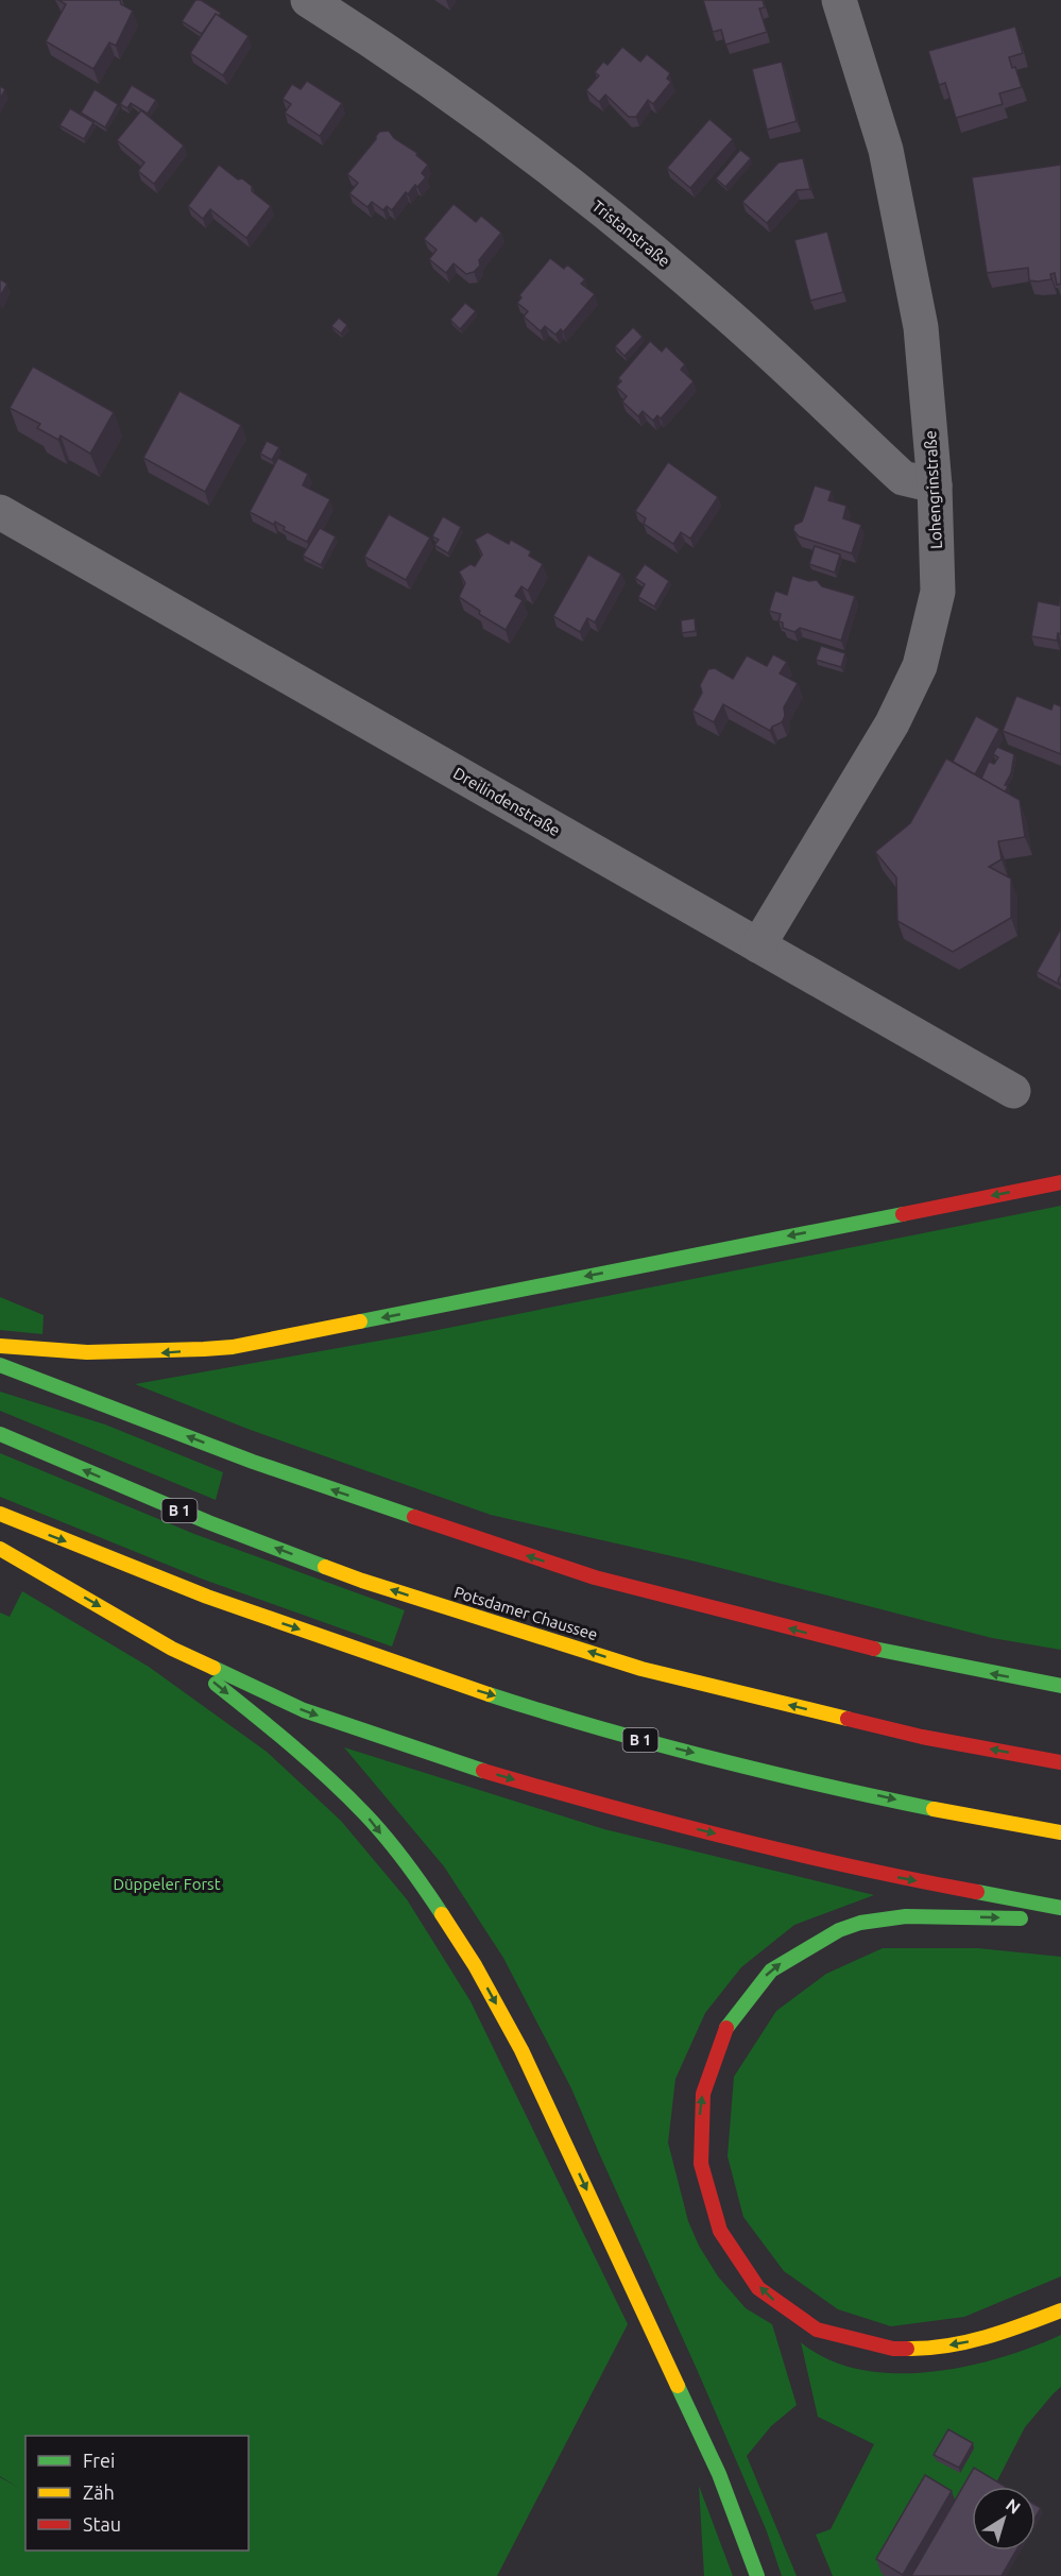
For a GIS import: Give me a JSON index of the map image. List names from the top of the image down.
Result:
{
  "streets": {
    "main road": ["B 1", "Potsdamer Chaussee"],
    "street": ["Tristanstraße", "Lohengrinstraße", "Dreilindenstraße"]
  },
  "crossings": [
    ["Tristanstraße", "Lohengrinstraße"],
    ["Lohengrinstraße", "Dreilindenstraße"]
  ],
  "parks": ["Düppeler Forst"],
  "legend": ["Frei", "Zäh", "Stau"],
  "north": "top right"
}
